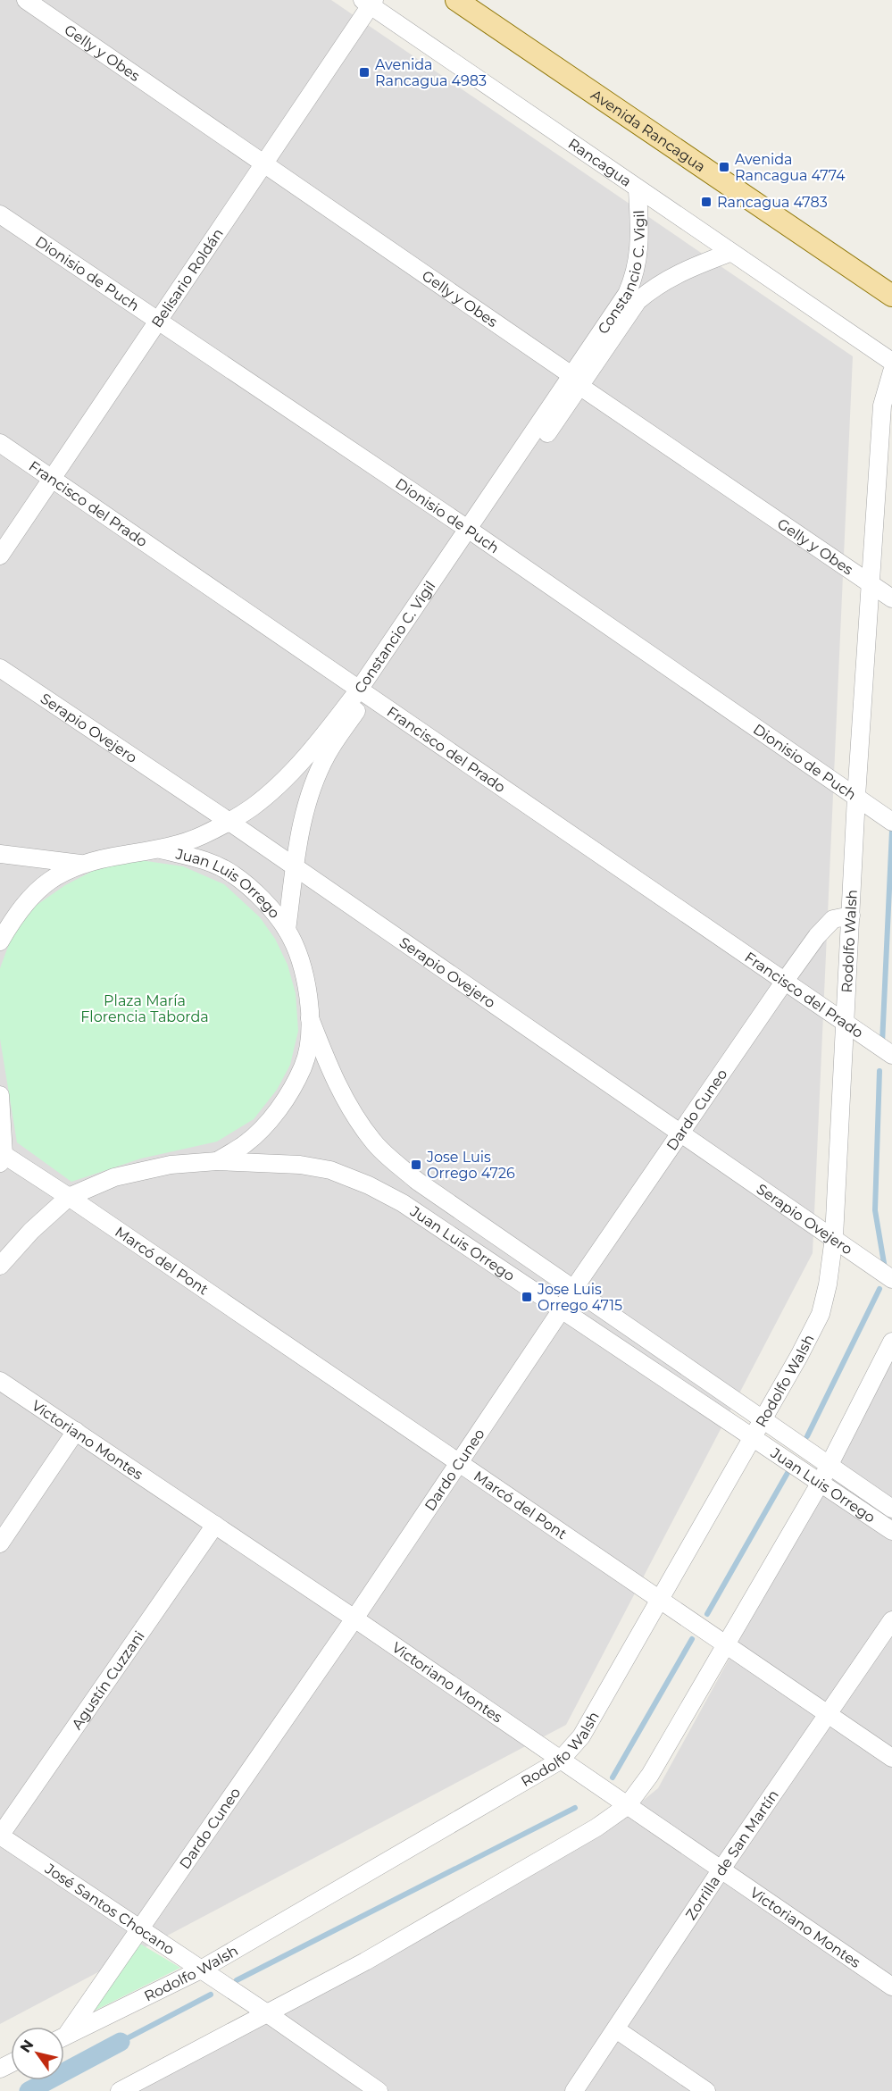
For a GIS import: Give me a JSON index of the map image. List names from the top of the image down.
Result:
{
  "streets": {
    "main road": ["Avenida Rancagua"],
    "street": [
      "Gelly y Obes",
      "Rancagua",
      "Constancio C. Vigil",
      "Dionisio de Puch",
      "Belisario Roldán",
      "Francisco del Prado",
      "Serapio Ovejero",
      "Juan Luis Orrego",
      "Rodolfo Walsh",
      "Dardo Cuneo",
      "Marcó del Pont",
      "Victoriano Montes",
      "Agustín Cuzzani",
      "Zorrilla de San Martín",
      "José Santos Chocano"
    ]
  },
  "crossings": [
    ["Gelly y Obes", "Constancio C. Vigil"],
    ["Gelly y Obes", "Belisario Roldán"],
    ["Gelly y Obes", "Rodolfo Walsh"],
    ["Rancagua", "Constancio C. Vigil"],
    ["Rancagua", "Belisario Roldán"],
    ["Constancio C. Vigil", "Dionisio de Puch"],
    ["Constancio C. Vigil", "Francisco del Prado"],
    ["Constancio C. Vigil", "Serapio Ovejero"],
    ["Constancio C. Vigil", "Juan Luis Orrego"],
    ["Dionisio de Puch", "Belisario Roldán"],
    ["Dionisio de Puch", "Rodolfo Walsh"],
    ["Belisario Roldán", "Francisco del Prado"],
    ["Francisco del Prado", "Rodolfo Walsh"],
    ["Francisco del Prado", "Dardo Cuneo"],
    ["Serapio Ovejero", "Rodolfo Walsh"],
    ["Serapio Ovejero", "Dardo Cuneo"],
    ["Juan Luis Orrego", "Rodolfo Walsh"],
    ["Juan Luis Orrego", "Dardo Cuneo"],
    ["Juan Luis Orrego", "Marcó del Pont"],
    ["Rodolfo Walsh", "Dardo Cuneo"],
    ["Rodolfo Walsh", "Marcó del Pont"],
    ["Rodolfo Walsh", "Victoriano Montes"],
    ["Rodolfo Walsh", "José Santos Chocano"],
    ["Dardo Cuneo", "Marcó del Pont"],
    ["Dardo Cuneo", "Victoriano Montes"],
    ["Dardo Cuneo", "José Santos Chocano"],
    ["Marcó del Pont", "Zorrilla de San Martín"],
    ["Victoriano Montes", "Agustín Cuzzani"],
    ["Victoriano Montes", "Zorrilla de San Martín"],
    ["Agustín Cuzzani", "José Santos Chocano"]
  ],
  "parks": ["Plaza María Florencia Taborda"],
  "places": {
    "transit": [
      "Avenida Rancagua 4983",
      "Avenida Rancagua 4774",
      "Rancagua 4783",
      "Jose Luis Orrego 4726",
      "Jose Luis Orrego 4715"
    ]
  },
  "north": "top left"
}
